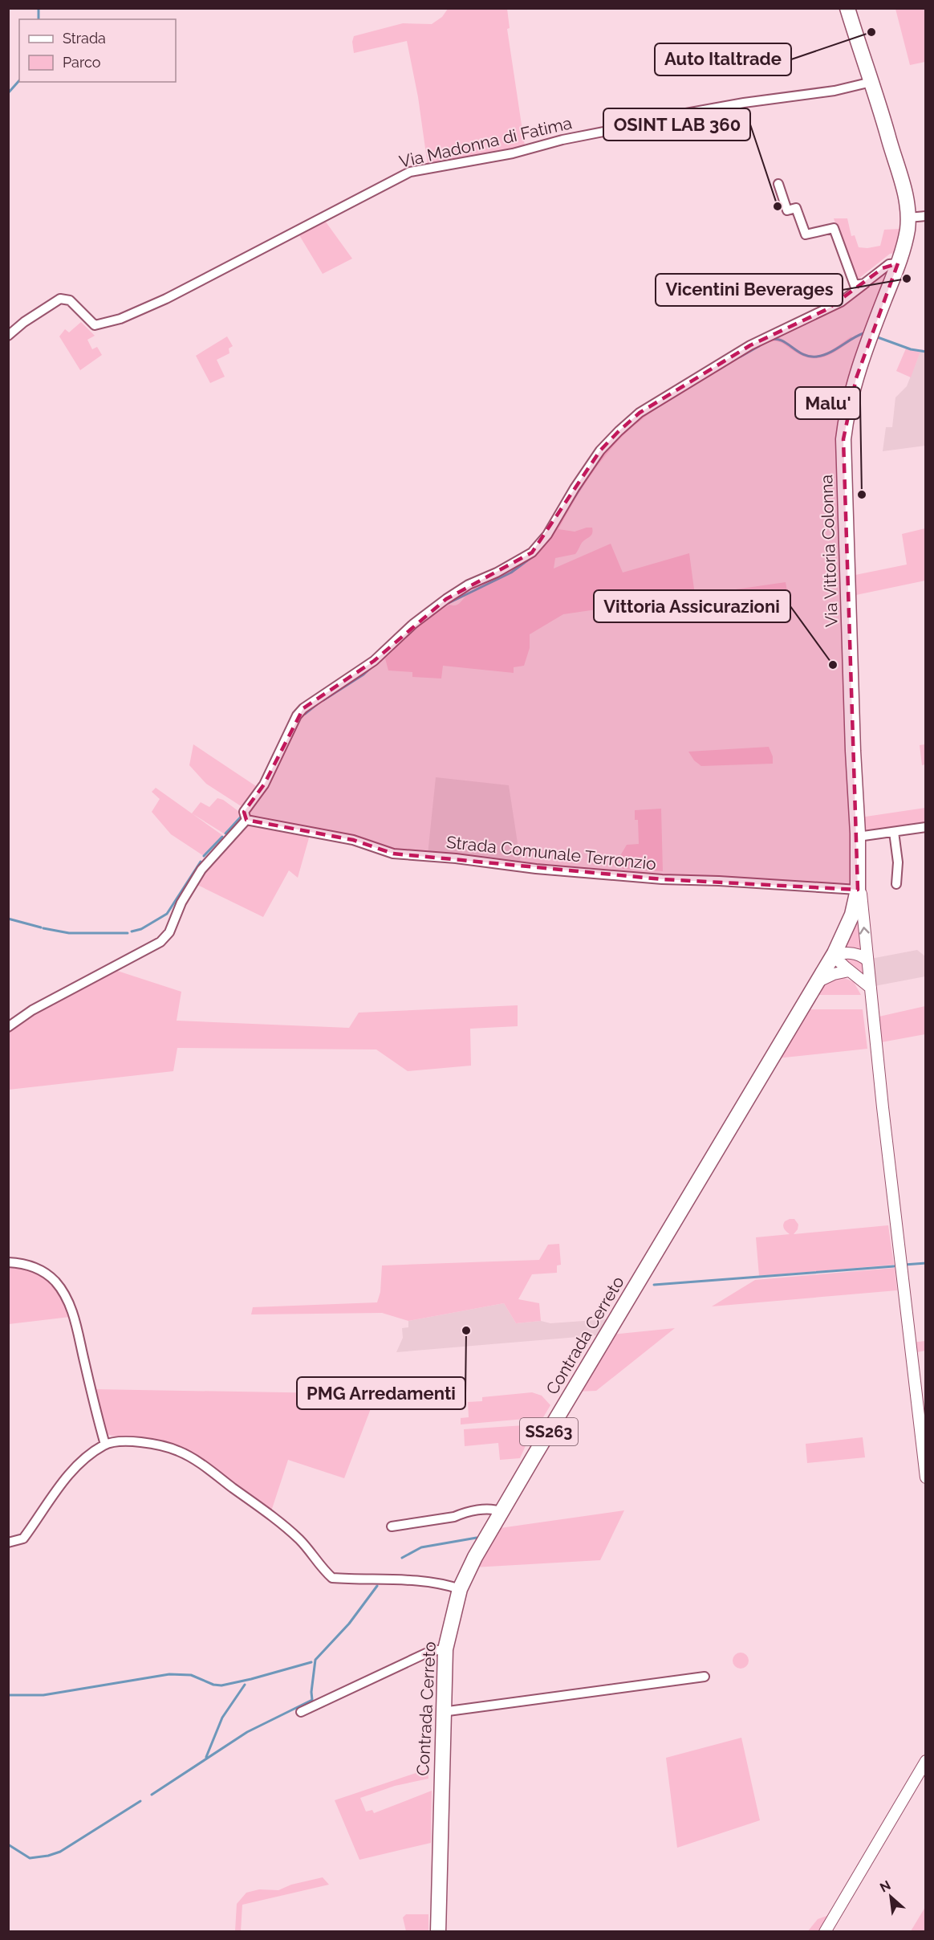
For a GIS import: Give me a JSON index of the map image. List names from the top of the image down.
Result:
{
  "streets": {
    "main road": ["Via Vittoria Colonna", "Contrada Cerreto", "SS263"],
    "street": ["Via Madonna di Fatima", "Strada Comunale Terronzio"]
  },
  "crossings": [
    ["Via Madonna di Fatima", "Via Vittoria Colonna"],
    ["Via Vittoria Colonna", "Strada Comunale Terronzio"],
    ["Via Vittoria Colonna", "Contrada Cerreto"]
  ],
  "places": [
    "Auto Italtrade",
    "OSINT LAB 360",
    "Vicentini Beverages",
    "Malu'",
    "Vittoria Assicurazioni",
    "PMG Arredamenti"
  ],
  "legend": ["Strada", "Parco"],
  "north": "top left"
}
